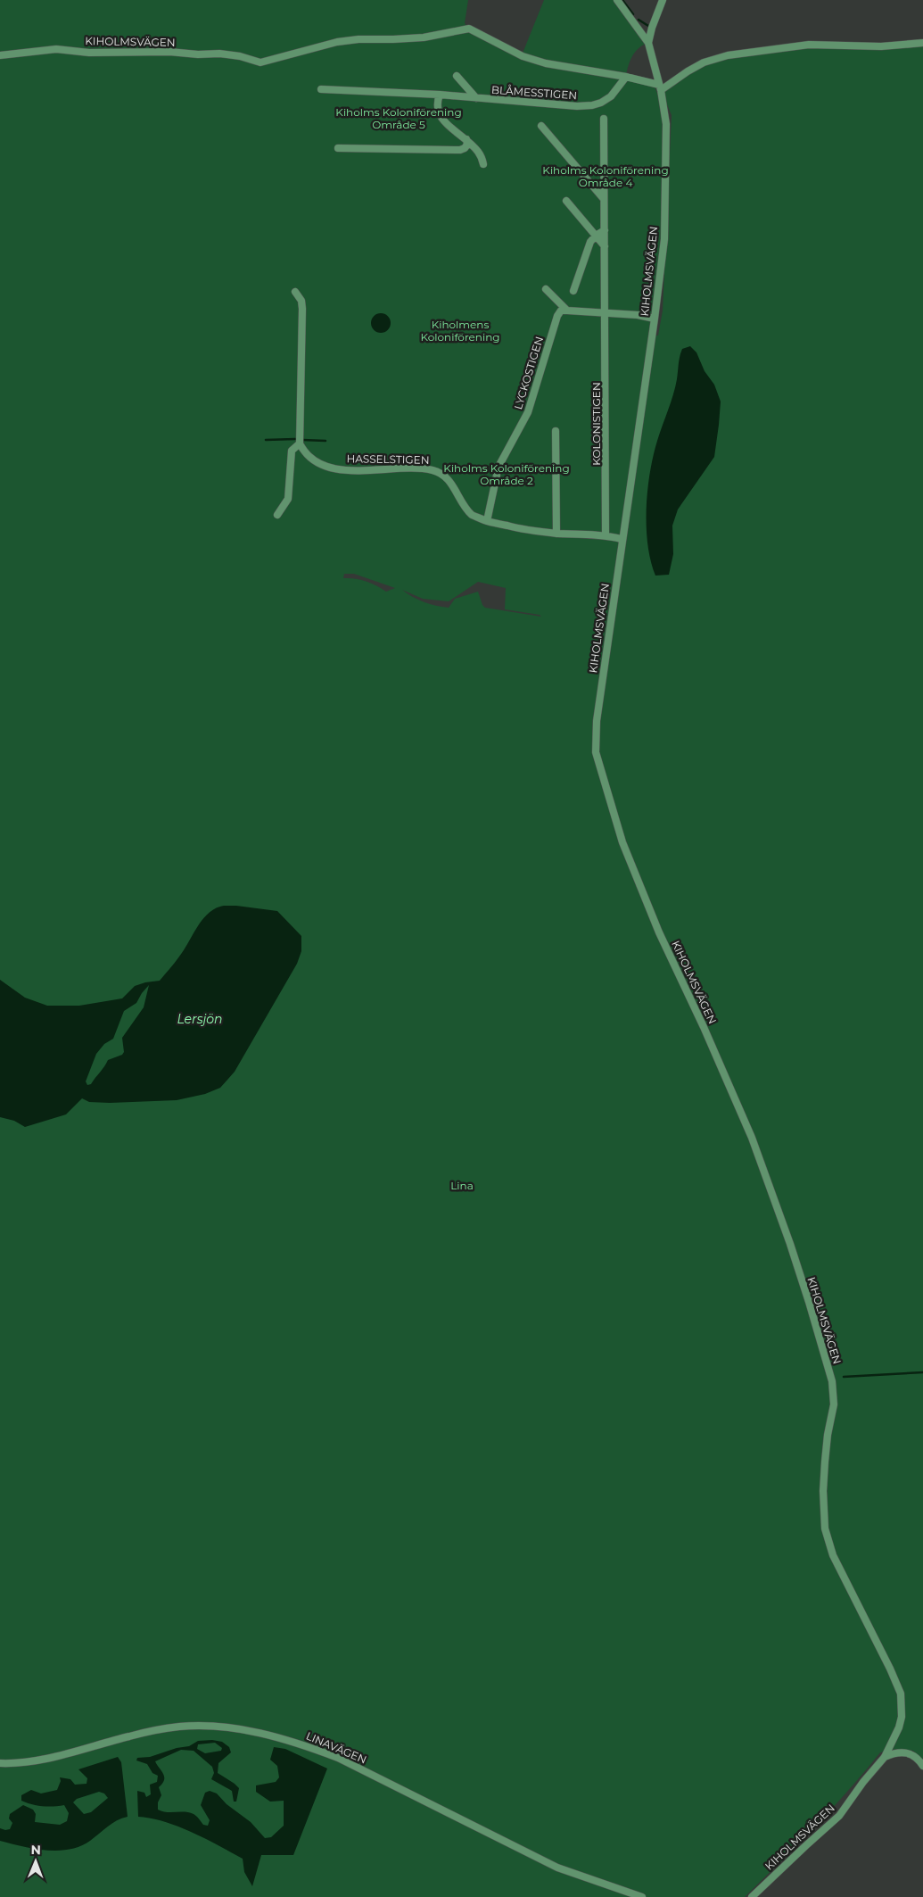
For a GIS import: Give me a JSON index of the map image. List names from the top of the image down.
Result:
{
  "streets": {
    "street": [
      "KIHOLMSVÄGEN",
      "BLÅMESSTIGEN",
      "LYCKOSTIGEN",
      "KOLONISTIGEN",
      "HASSELSTIGEN",
      "LINAVÄGEN"
    ]
  },
  "crossings": [
    ["KIHOLMSVÄGEN", "BLÅMESSTIGEN"],
    ["KIHOLMSVÄGEN", "HASSELSTIGEN"],
    ["LYCKOSTIGEN", "HASSELSTIGEN"],
    ["KOLONISTIGEN", "HASSELSTIGEN"]
  ],
  "water": ["Lersjön"],
  "parks": [
    "Kiholms Koloniförening Område 5",
    "Kiholms Koloniförening Område 4",
    "Kiholmens Koloniförening",
    "Kiholms Koloniförening Område 2",
    "Lina"
  ],
  "north": "top"
}
